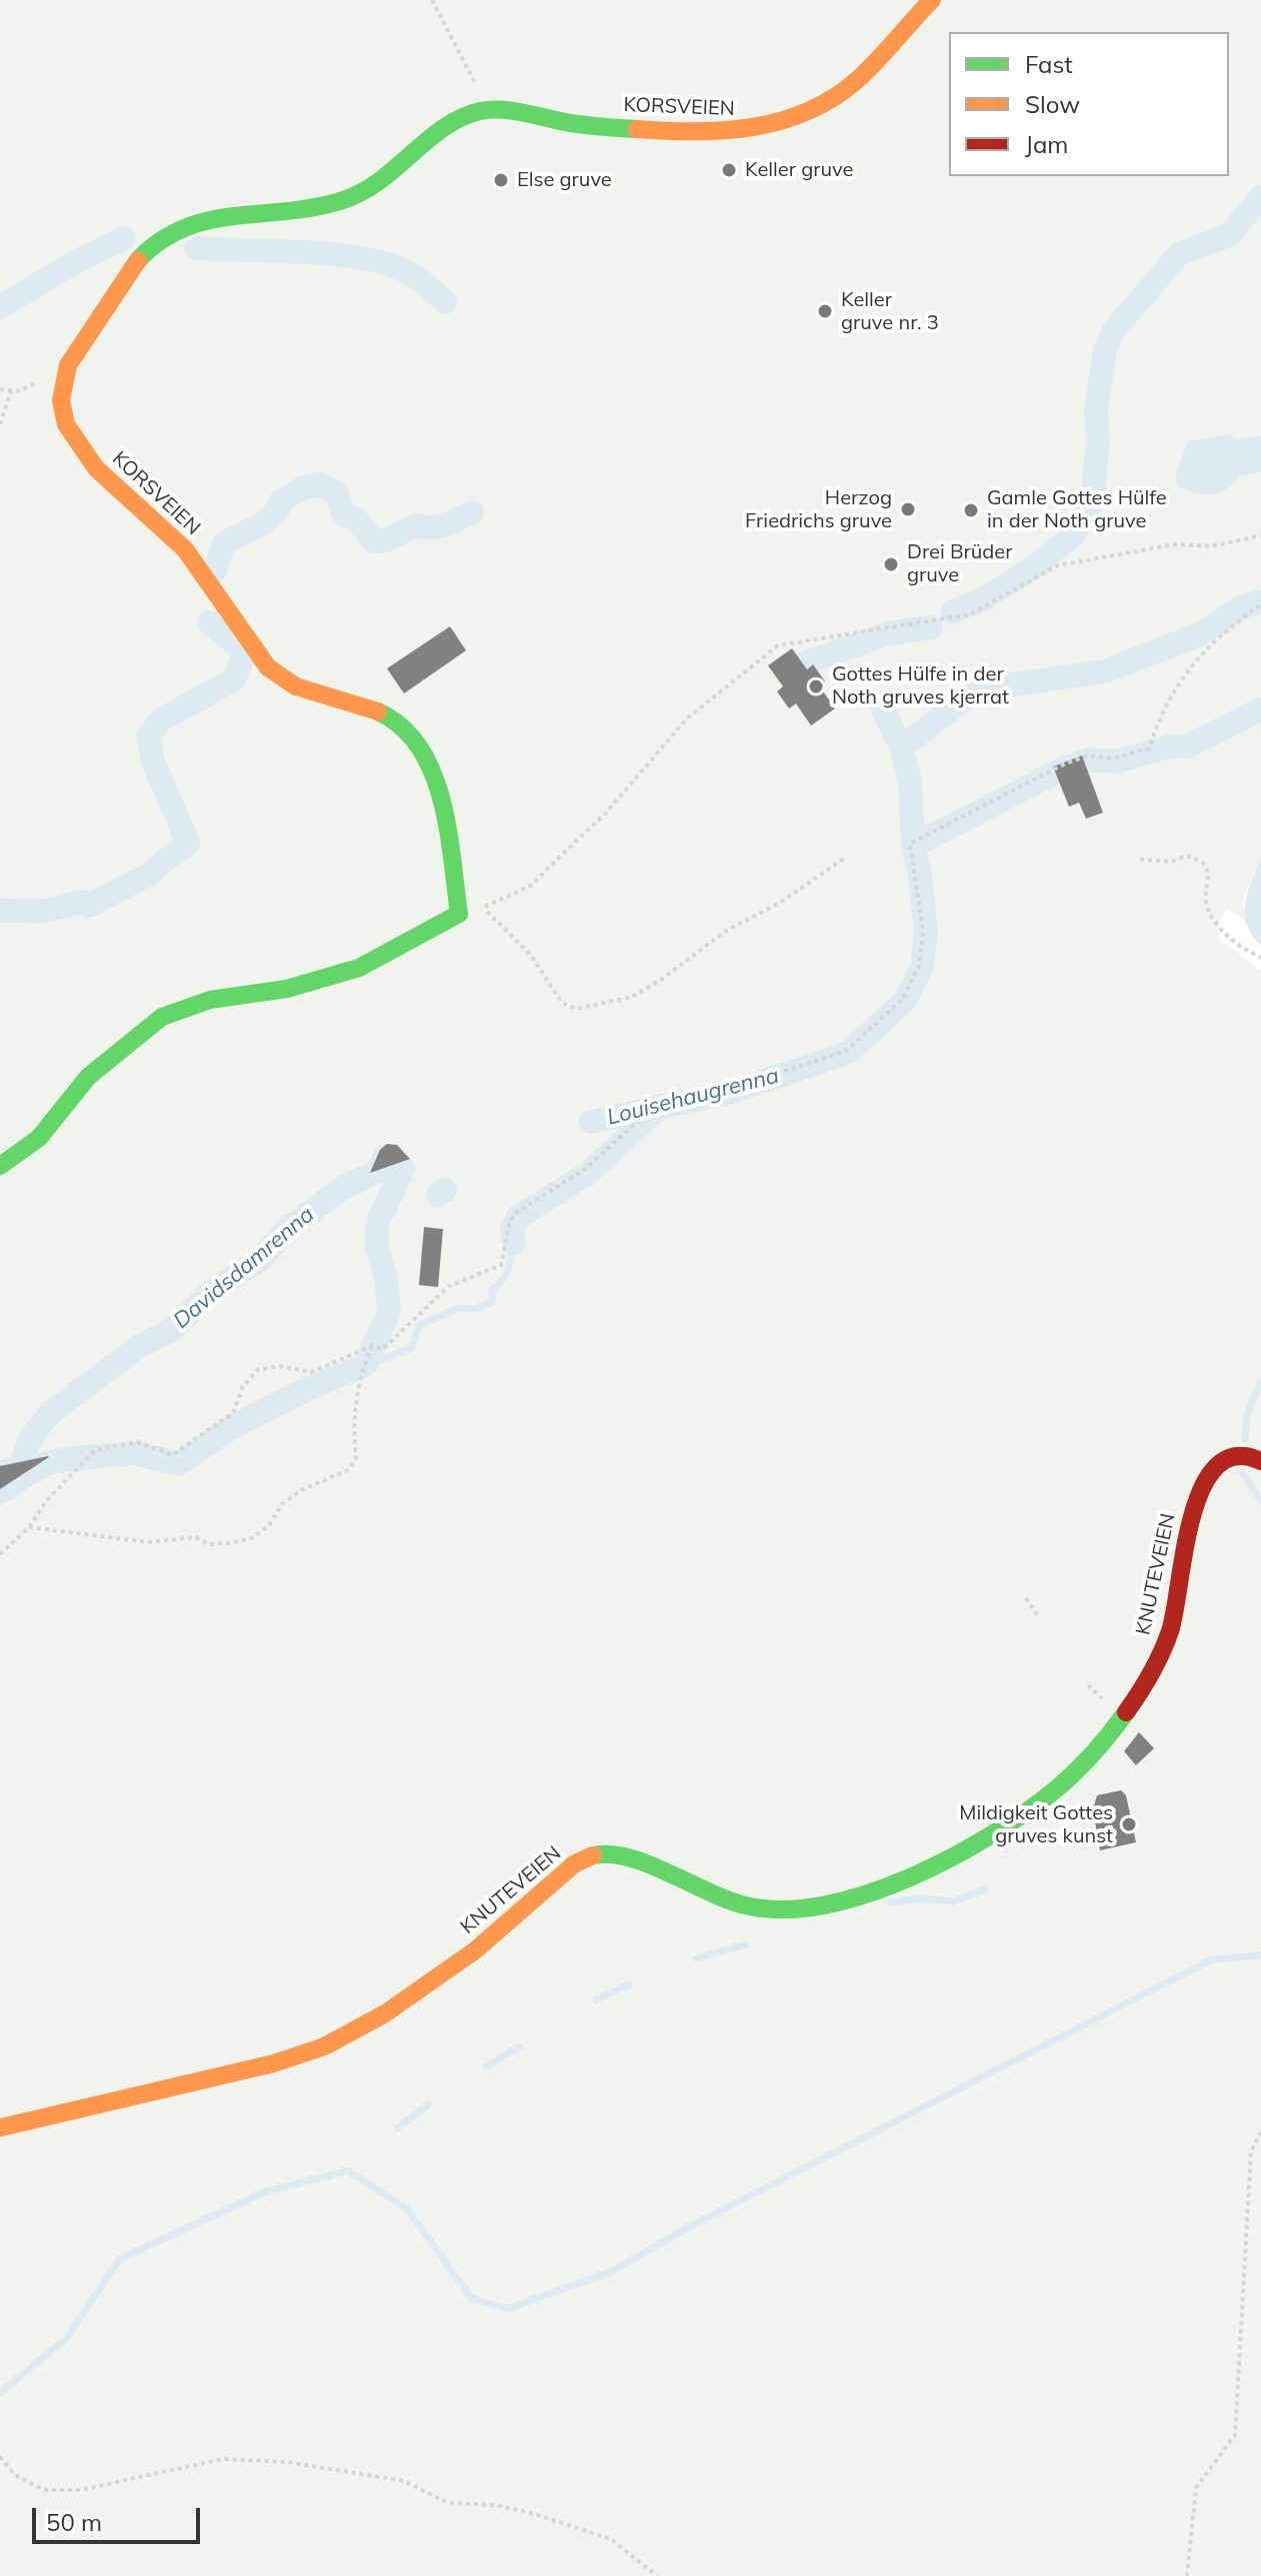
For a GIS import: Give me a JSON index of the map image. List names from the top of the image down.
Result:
{
  "streets": {
    "street": ["KORSVEIEN", "KNUTEVEIEN"]
  },
  "water": ["Louisehaugrenna", "Davidsdamrenna"],
  "places": [
    "Keller gruve",
    "Else gruve",
    "Keller gruve nr. 3",
    "Herzog Friedrichs gruve",
    "Gamle Gottes Hülfe in der Noth gruve",
    "Drei Brüder gruve",
    "Gottes Hülfe in der Noth gruves kjerrat",
    "Mildigkeit Gottes gruves kunst"
  ],
  "legend": ["Fast", "Slow", "Jam"],
  "scale_bar": "50 m"
}
